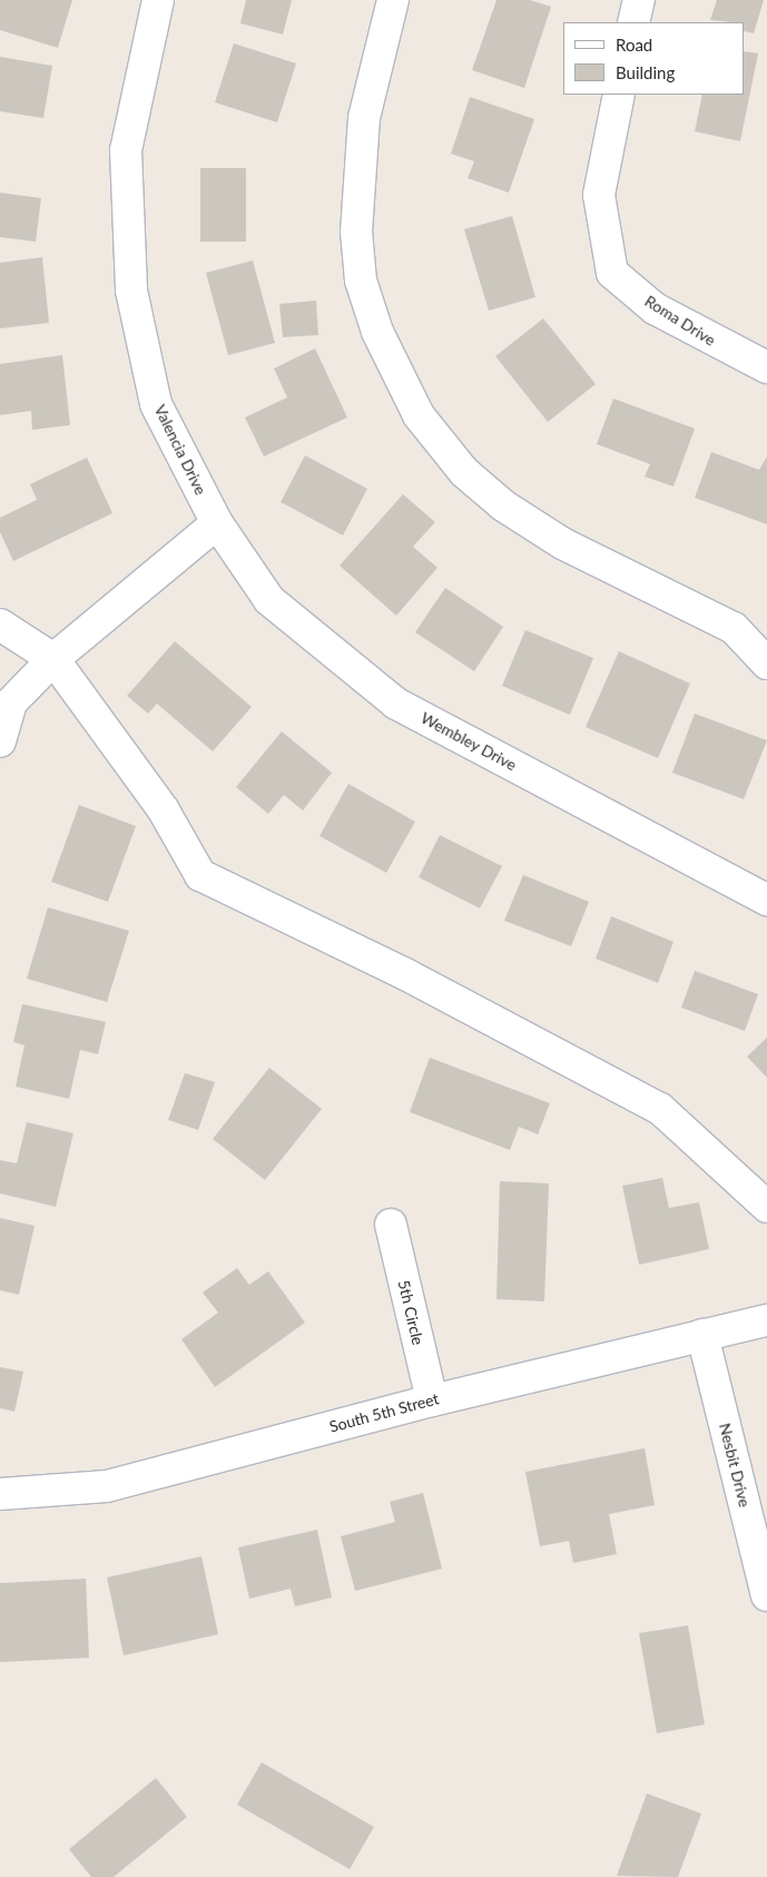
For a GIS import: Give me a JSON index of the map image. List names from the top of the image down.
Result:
{
  "streets": {
    "street": [
      "Roma Drive",
      "Valencia Drive",
      "Wembley Drive",
      "5th Circle",
      "South 5th Street",
      "Nesbit Drive"
    ]
  },
  "crossings": [
    ["Valencia Drive", "Wembley Drive"],
    ["5th Circle", "South 5th Street"],
    ["South 5th Street", "Nesbit Drive"]
  ],
  "legend": ["Road", "Building"]
}
